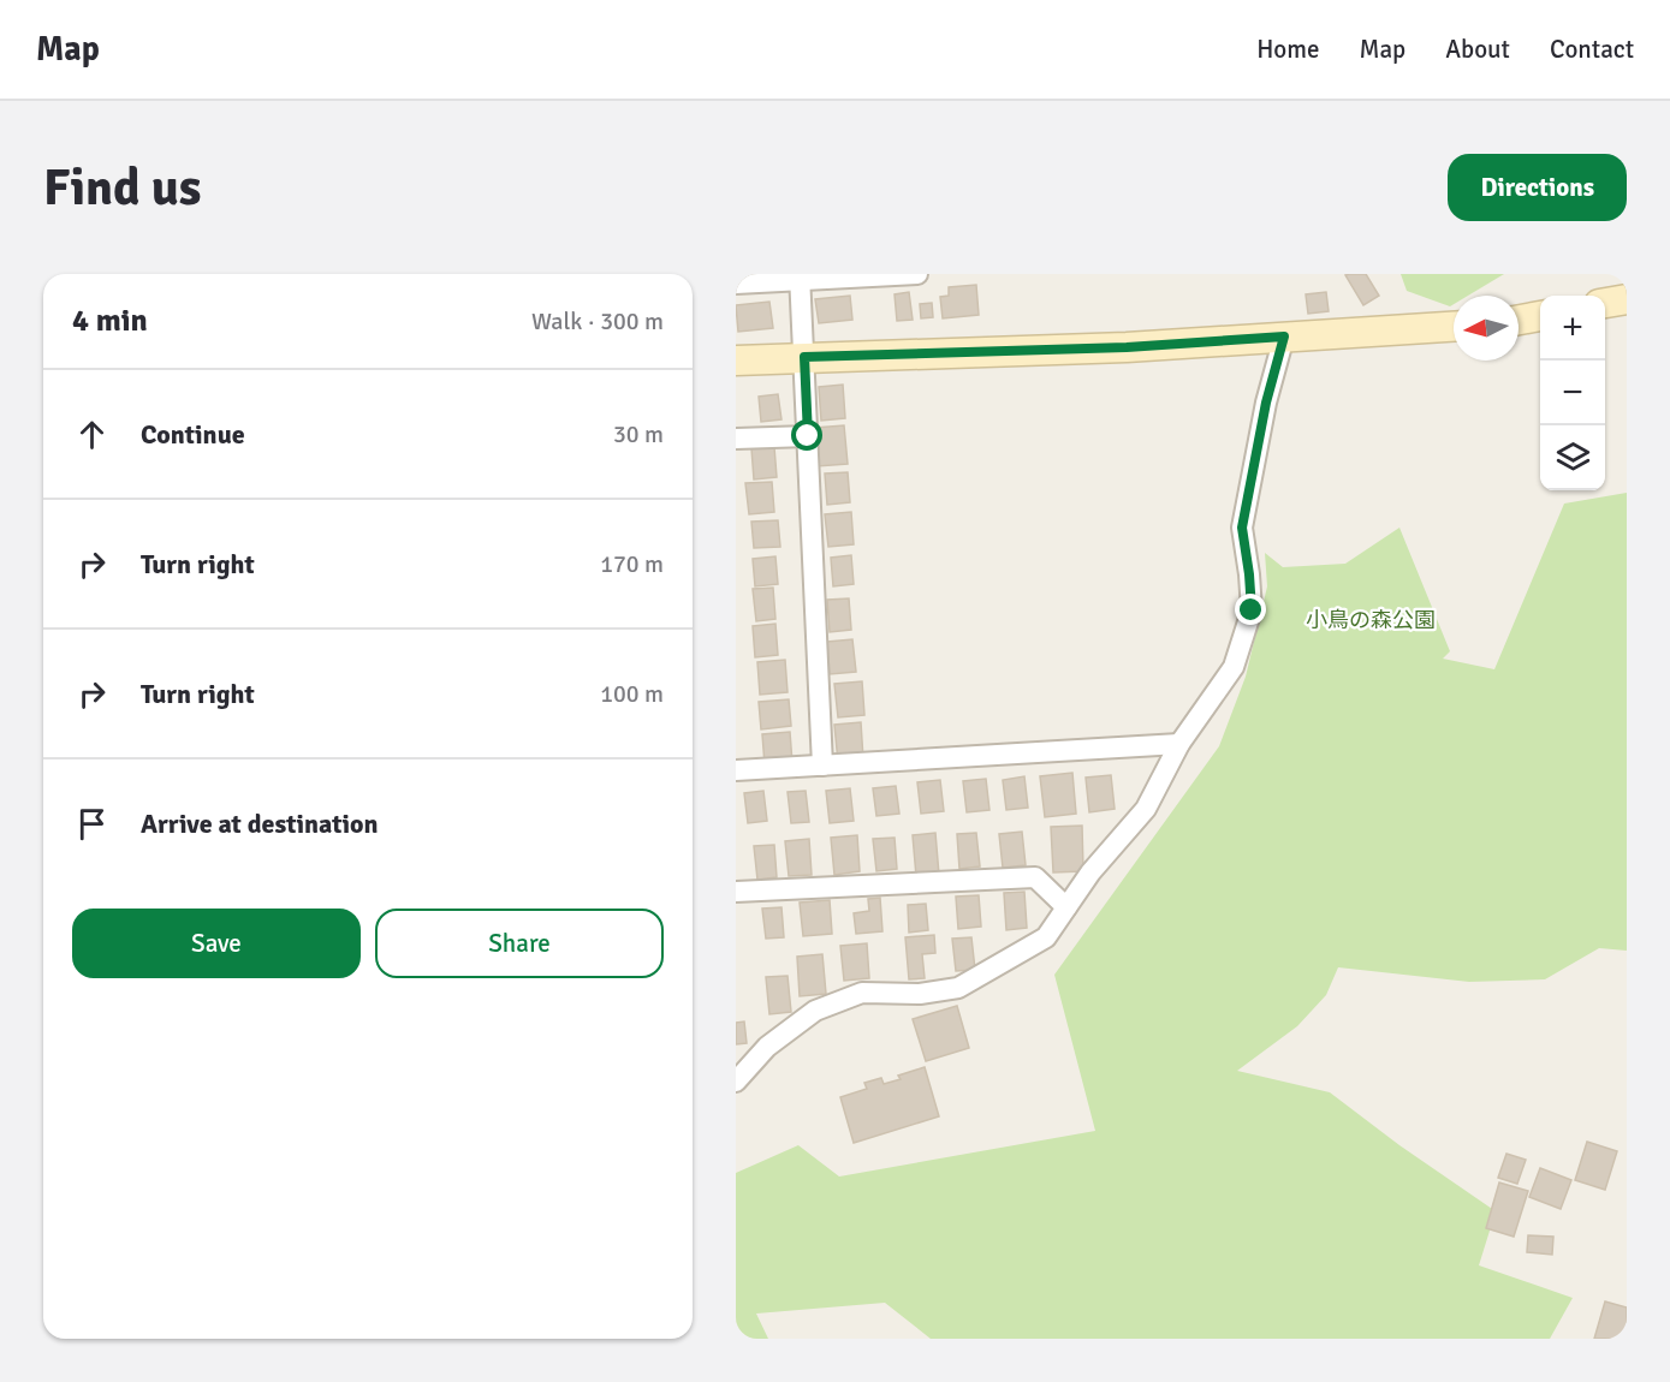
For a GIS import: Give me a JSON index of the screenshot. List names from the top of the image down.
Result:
{
  "parks": ["小鳥の森公園"],
  "north": "left",
  "page": {
    "header": "Map",
    "nav": [
      "Home",
      "Map",
      "About",
      "Contact"
    ],
    "buttons": [
      "Directions",
      ["Save", "Share"]
    ],
    "title": "Find us",
    "heading": ["4 min", "Walk · 300 m"],
    "map_buttons": ["+", "−"],
    "list": [
      ["Continue", "30 m"],
      ["Turn right", "170 m"],
      ["Turn right", "100 m"],
      "Arrive at destination"
    ]
  }
}
